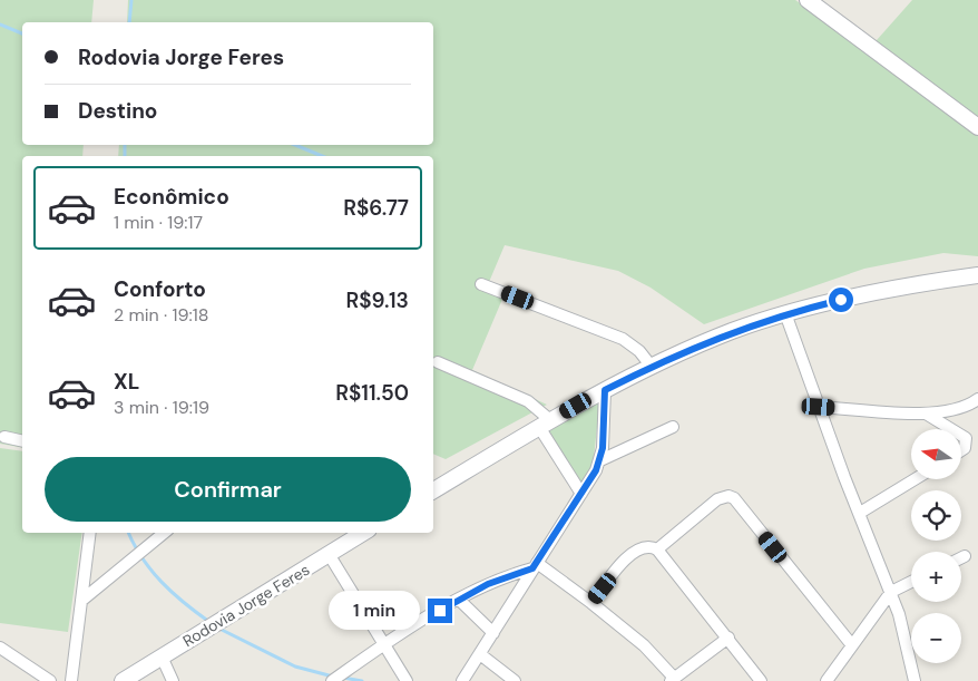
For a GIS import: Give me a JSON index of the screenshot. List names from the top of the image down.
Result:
{
  "streets": {
    "main road": ["Rodovia Jorge Feres"]
  },
  "north": "left",
  "page": {
    "banner": ["Rodovia Jorge Feres", "Destino"],
    "list": [
      {
        "name": "Econômico",
        "note": "1 min · 19:17",
        "value": "R$6.77"
      },
      {
        "name": "Conforto",
        "note": "2 min · 19:18",
        "value": "R$9.13"
      },
      {
        "name": "XL",
        "note": "3 min · 19:19",
        "value": "R$11.50"
      }
    ],
    "map_buttons": ["+", "−"],
    "buttons": "Confirmar",
    "bubble": "1 min"
  }
}
